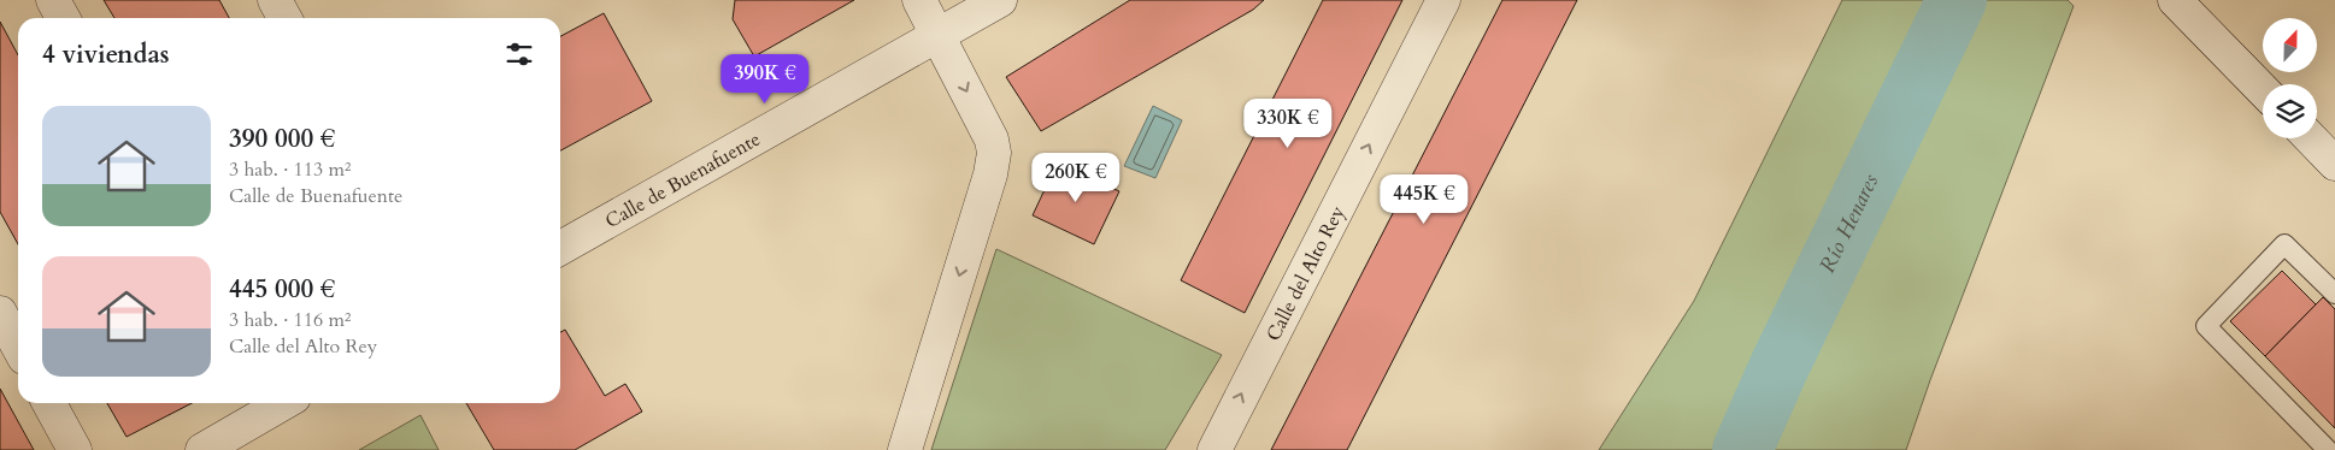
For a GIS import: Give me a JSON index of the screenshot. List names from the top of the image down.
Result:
{
  "streets": {
    "street": ["Calle de Buenafuente", "Calle del Alto Rey"]
  },
  "one_way": ["Calle del Alto Rey"],
  "water": ["Río Henares"],
  "north": "top",
  "page": {
    "heading": "4 viviendas",
    "price": [
      "390K €",
      "330K €",
      "260K €",
      "445K €"
    ],
    "list": [
      {
        "name": "390 000 €",
        "note": "3 hab. · 113 m² · Calle de Buenafuente"
      },
      {
        "name": "445 000 €",
        "note": "3 hab. · 116 m² · Calle del Alto Rey"
      }
    ]
  }
}
